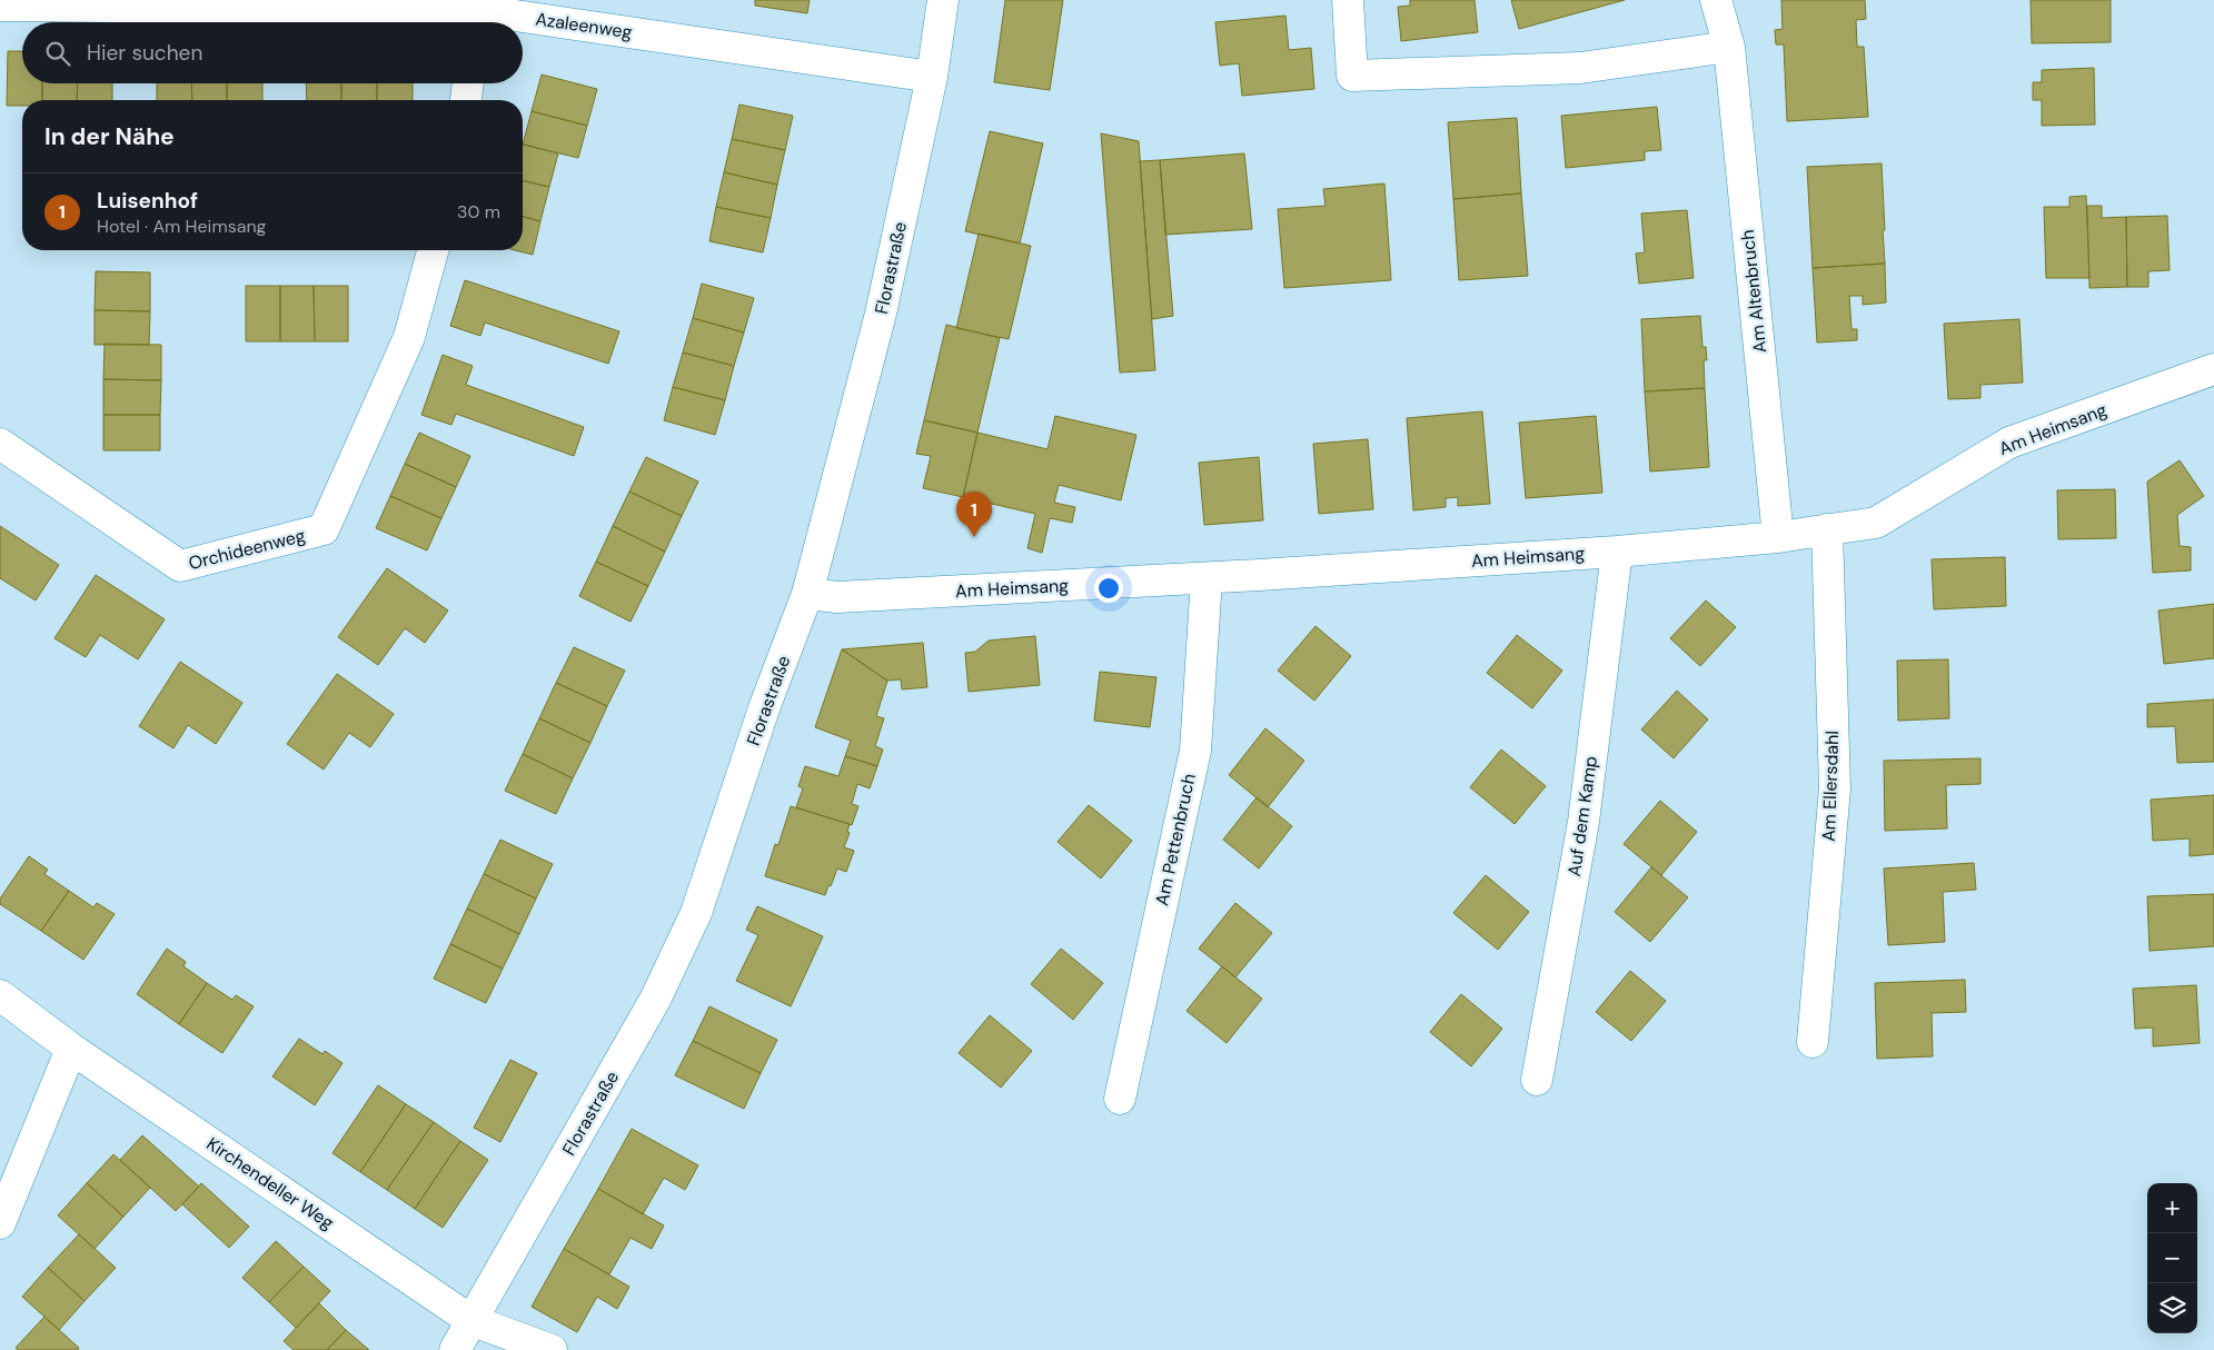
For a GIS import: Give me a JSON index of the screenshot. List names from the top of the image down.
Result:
{
  "streets": {
    "street": [
      "Azaleenweg",
      "Florastraße",
      "Am Altenbruch",
      "Am Heimsang",
      "Orchideenweg",
      "Am Ellersdahl",
      "Auf dem Kamp",
      "Am Pettenbruch",
      "Kirchendeller Weg"
    ]
  },
  "crossings": [
    ["Azaleenweg", "Florastraße"],
    ["Florastraße", "Am Heimsang"],
    ["Florastraße", "Kirchendeller Weg"],
    ["Am Altenbruch", "Am Heimsang"],
    ["Am Heimsang", "Am Ellersdahl"],
    ["Am Heimsang", "Auf dem Kamp"],
    ["Am Heimsang", "Am Pettenbruch"]
  ],
  "page": {
    "search": "Hier suchen",
    "heading": "In der Nähe",
    "list": [
      {
        "mark": "1",
        "name": "Luisenhof",
        "note": "Hotel · Am Heimsang",
        "value": "30 m"
      }
    ],
    "pins": "1",
    "map_buttons": ["+", "−"]
  }
}
